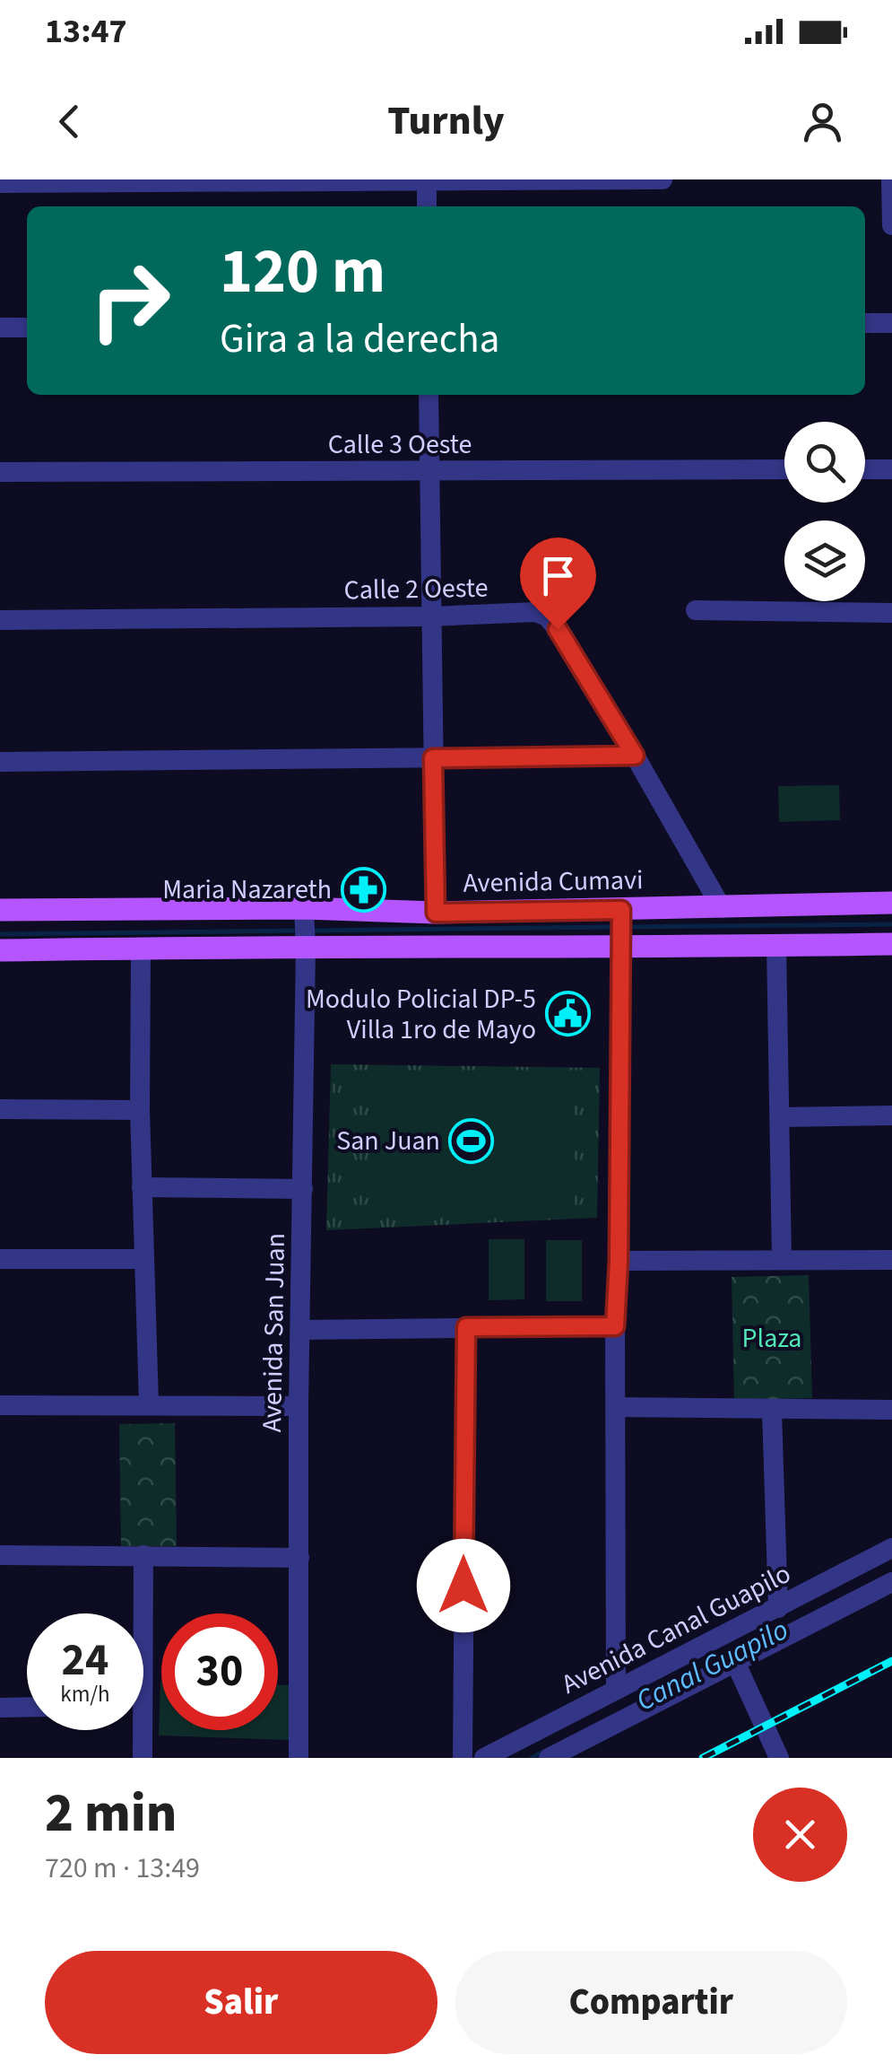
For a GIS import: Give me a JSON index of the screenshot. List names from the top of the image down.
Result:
{
  "streets": {
    "main road": ["Avenida Cumavi"],
    "street": [
      "Calle 3 Oeste",
      "Calle 2 Oeste",
      "Avenida San Juan",
      "Avenida Canal Guapilo"
    ]
  },
  "crossings": [
    ["Calle 2 Oeste", "Avenida Cumavi"],
    ["Avenida Cumavi", "Avenida San Juan"]
  ],
  "water": ["Canal Guapilo"],
  "parks": ["Plaza"],
  "places": {
    "pharmacy": ["Maria Nazareth"],
    "public building": ["Modulo Policial DP-5 Villa 1ro de Mayo"],
    "sports": ["San Juan"]
  },
  "page": {
    "status": "13:47",
    "header": "Turnly",
    "turn": ["120 m", "Gira a la derecha"],
    "speed": "24 km/h",
    "limit": "30",
    "heading": ["2 min", "720 m · 13:49"],
    "buttons": ["Salir", "Compartir"]
  }
}
